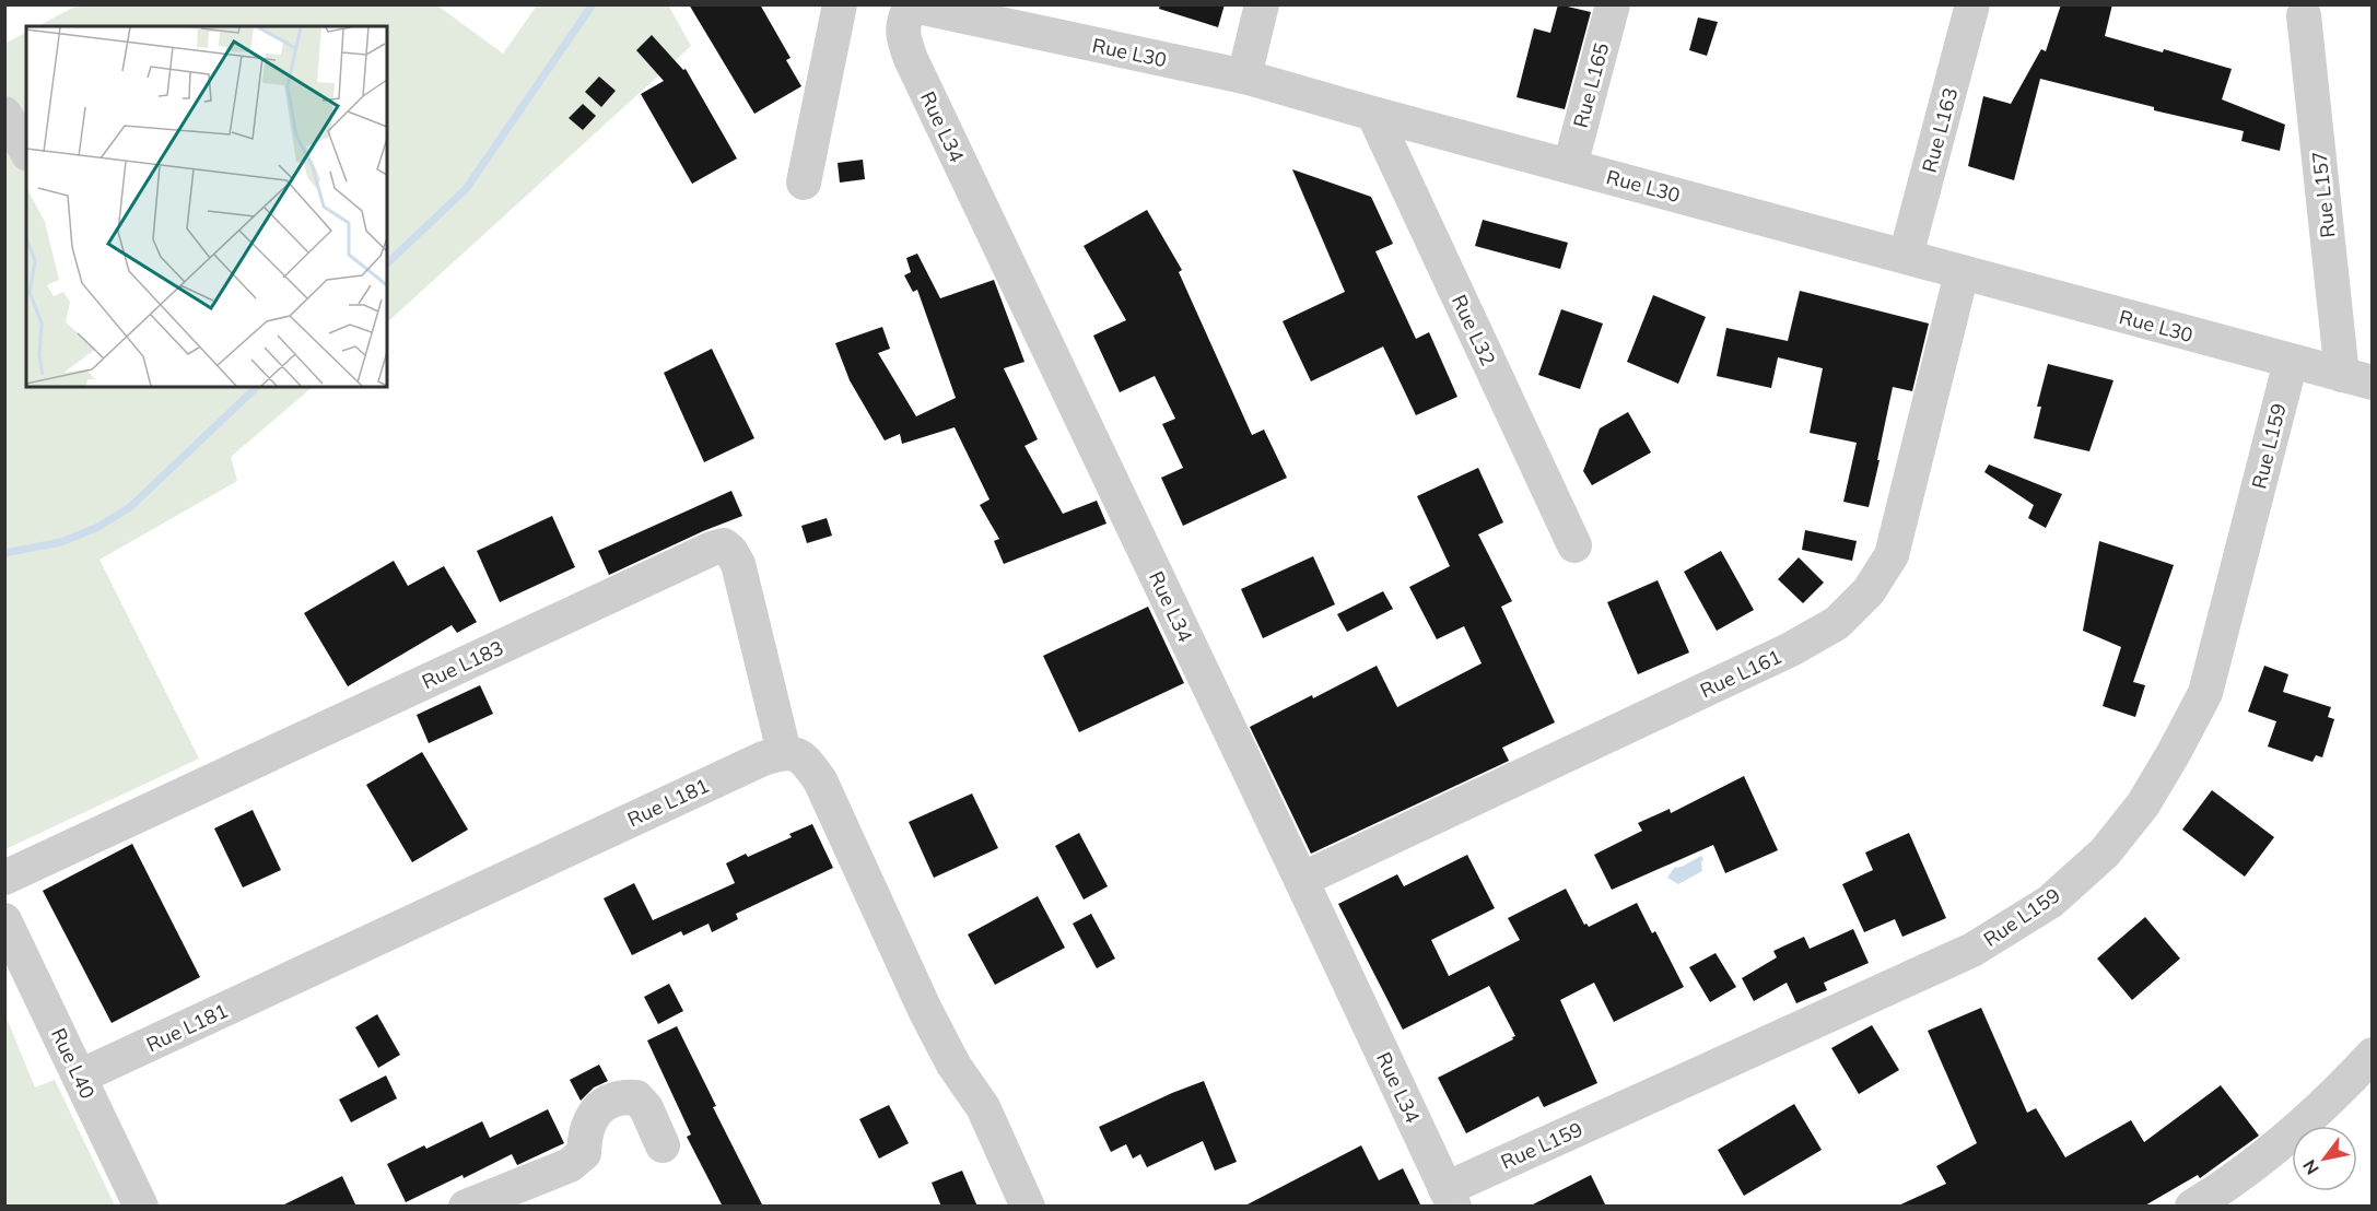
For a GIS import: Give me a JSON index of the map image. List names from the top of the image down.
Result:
{
  "streets": {
    "street": [
      "Rue L30",
      "Rue L165",
      "Rue L34",
      "Rue L163",
      "Rue L157",
      "Rue L32",
      "Rue L159",
      "Rue L183",
      "Rue L161",
      "Rue L181",
      "Rue L40"
    ]
  },
  "crossings": [
    ["Rue L30", "Rue L165"],
    ["Rue L30", "Rue L34"],
    ["Rue L30", "Rue L163"],
    ["Rue L30", "Rue L157"],
    ["Rue L30", "Rue L32"],
    ["Rue L30", "Rue L159"],
    ["Rue L30", "Rue L161"],
    ["Rue L34", "Rue L159"],
    ["Rue L34", "Rue L161"],
    ["Rue L183", "Rue L181"],
    ["Rue L181", "Rue L40"]
  ],
  "north": "bottom left"
}
